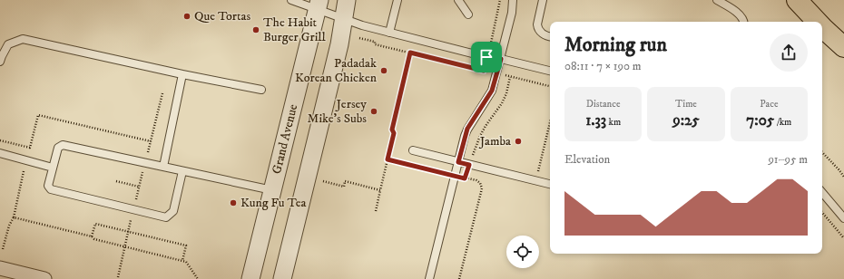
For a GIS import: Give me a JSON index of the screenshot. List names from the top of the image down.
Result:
{
  "streets": {
    "street": ["Grand Avenue"]
  },
  "places": [
    "Que Tortas",
    "The Habit Burger Grill",
    "Padadak Korean Chicken",
    "Jersey Mike's Subs",
    "Jamba",
    "Kung Fu Tea"
  ],
  "page": {
    "heading": ["Morning run", "08:11 · 7 × 190 m"],
    "stats": [
      ["Distance", "1.33 km"],
      ["Time", "9:25"],
      ["Pace", "7:05 /km"]
    ],
    "chart": ["Elevation", "91–95 m"]
  }
}
